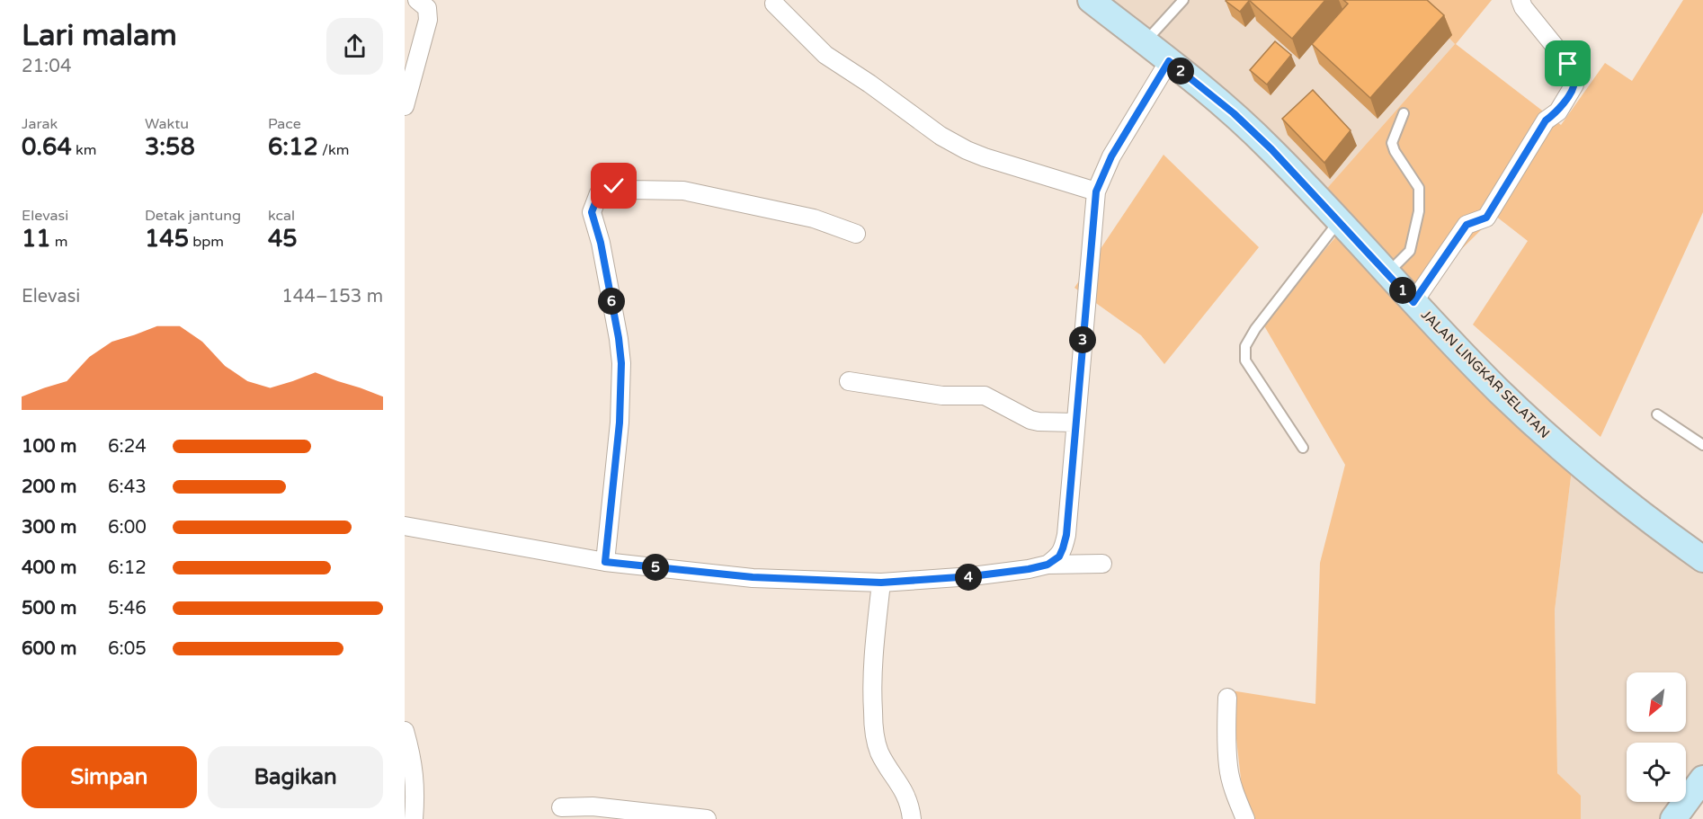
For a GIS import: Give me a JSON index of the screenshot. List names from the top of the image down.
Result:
{
  "streets": {
    "main road": ["JALAN LINGKAR SELATAN"]
  },
  "north": "bottom left",
  "page": {
    "heading": ["Lari malam", "21:04"],
    "pins": [
      "2",
      "1",
      "6",
      "3",
      "5",
      "4"
    ],
    "stats": [
      ["Jarak", "0.64 km"],
      ["Waktu", "3:58"],
      ["Pace", "6:12 /km"],
      ["Elevasi", "11 m"],
      ["Detak jantung", "145 bpm"],
      ["kcal", "45"]
    ],
    "chart": ["Elevasi", "144–153 m"],
    "list": [
      {
        "name": "100 m",
        "note": "6:24"
      },
      {
        "name": "200 m",
        "note": "6:43"
      },
      {
        "name": "300 m",
        "note": "6:00"
      },
      {
        "name": "400 m",
        "note": "6:12"
      },
      {
        "name": "500 m",
        "note": "5:46"
      },
      {
        "name": "600 m",
        "note": "6:05"
      }
    ],
    "buttons": ["Simpan", "Bagikan"]
  }
}
